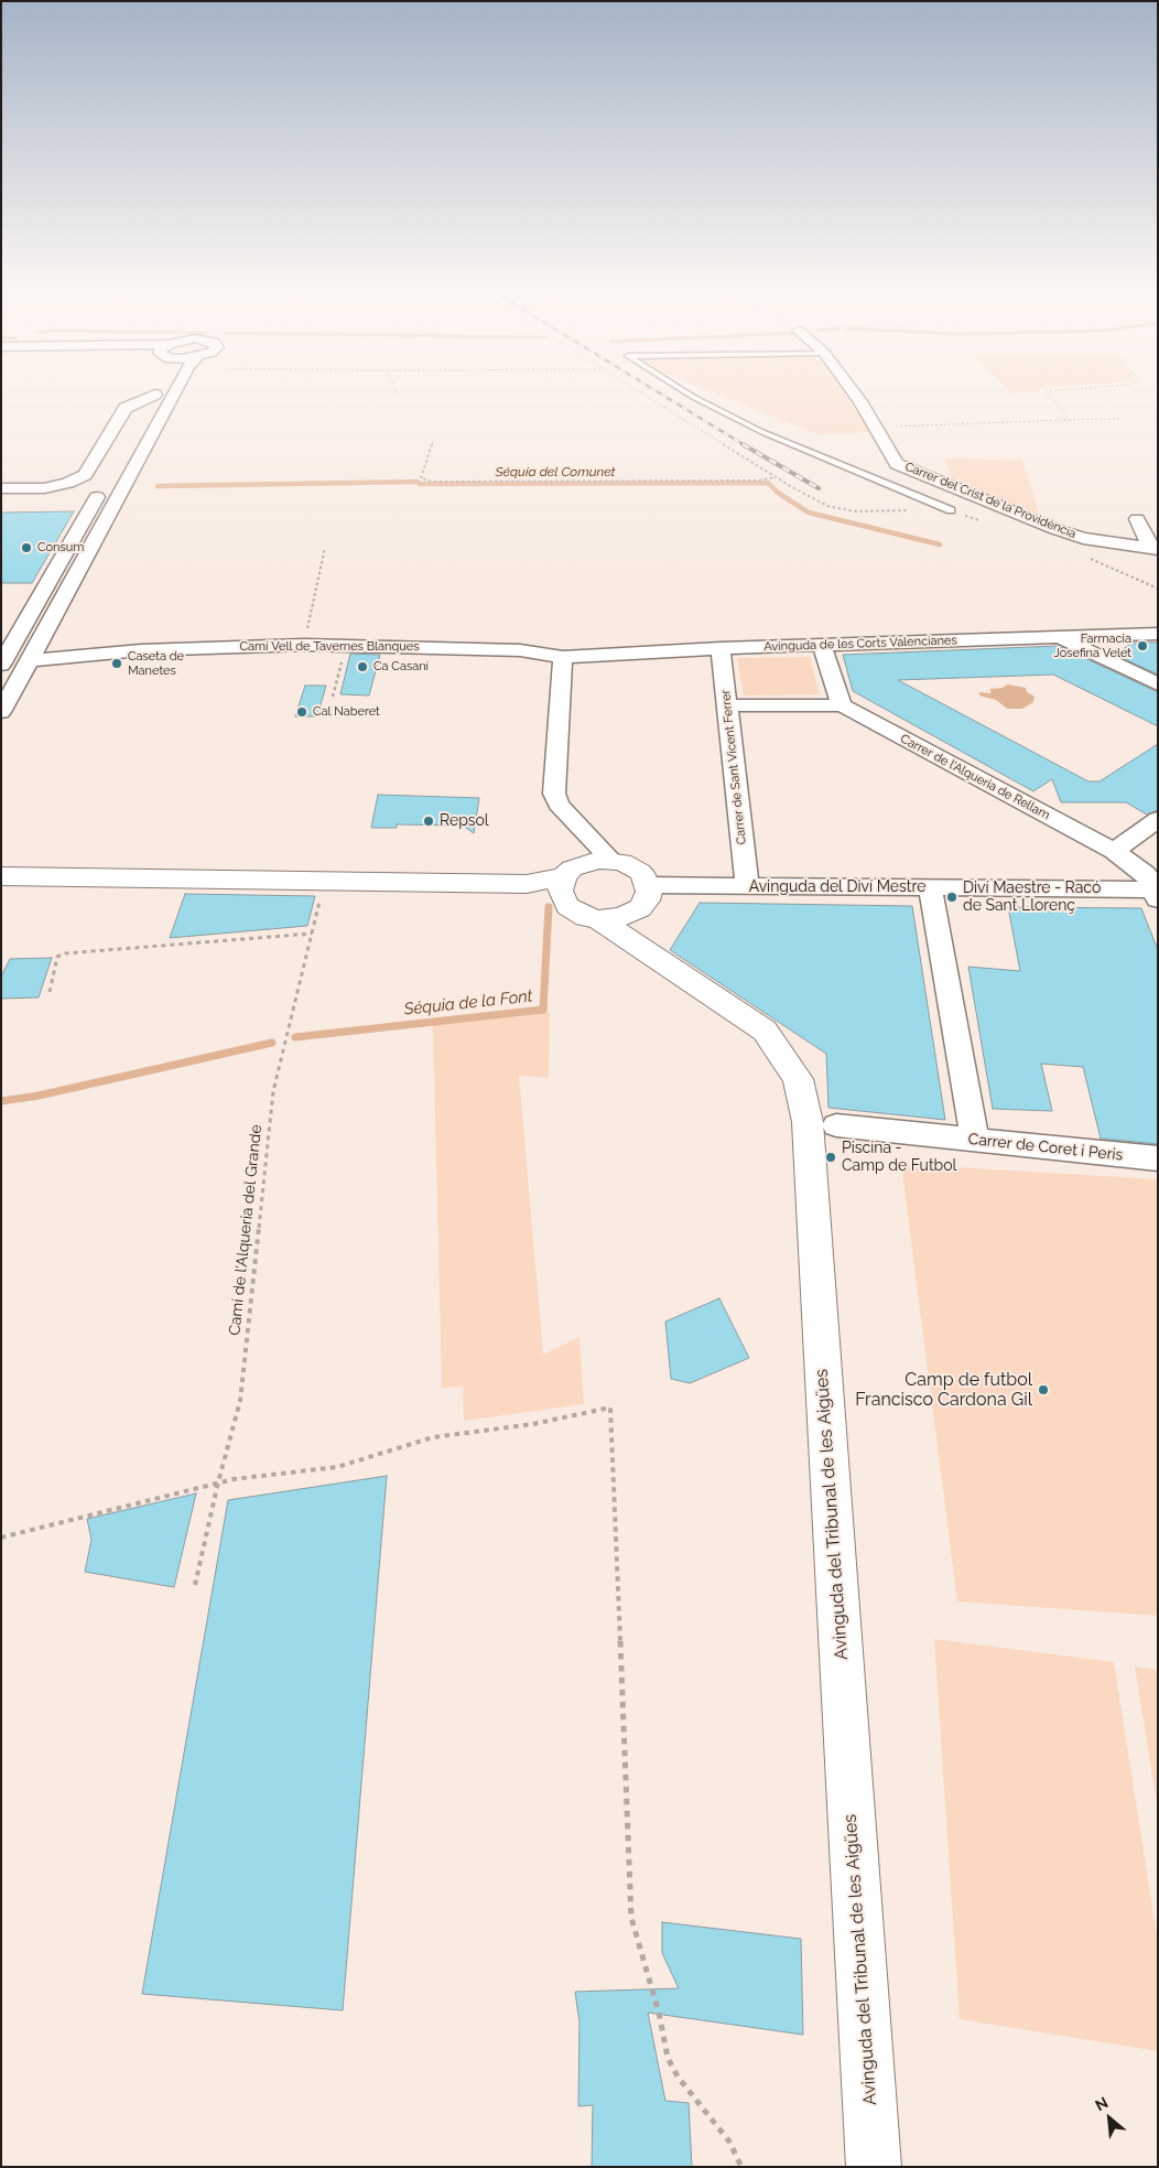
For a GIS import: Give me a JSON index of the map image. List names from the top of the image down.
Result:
{
  "streets": {
    "street": [
      "Carrer del Crist de la Providència",
      "Avinguda de les Corts Valencianes",
      "Camí Vell de Tavernes Blanques",
      "Carrer de Sant Vicent Ferrer",
      "Carrer de l'Alqueria de Rellam",
      "Avinguda del Diví Mestre",
      "Carrer de Coret i Peris",
      "Avinguda del Tribunal de les Aigües"
    ],
    "path": ["Camí de l'Alqueria del Grande"]
  },
  "crossings": [
    ["Avinguda de les Corts Valencianes", "Camí Vell de Tavernes Blanques"],
    ["Avinguda de les Corts Valencianes", "Carrer de Sant Vicent Ferrer"],
    ["Carrer de Sant Vicent Ferrer", "Avinguda del Diví Mestre"],
    ["Carrer de l'Alqueria de Rellam", "Avinguda del Diví Mestre"],
    ["Avinguda del Diví Mestre", "Avinguda del Tribunal de les Aigües"]
  ],
  "water": ["Séquia del Comunet", "Séquia de la Font"],
  "places": [
    "Consum",
    "Farmacia Josefina Velet",
    "Caseta de Manetes",
    "Ca Casaní",
    "Cal Naberet",
    "Repsol",
    "Diví Maestre - Racó de Sant Llorenç",
    "Piscina - Camp de Futbol",
    "Camp de futbol Francisco Cardona Gil"
  ],
  "north": "top left"
}
